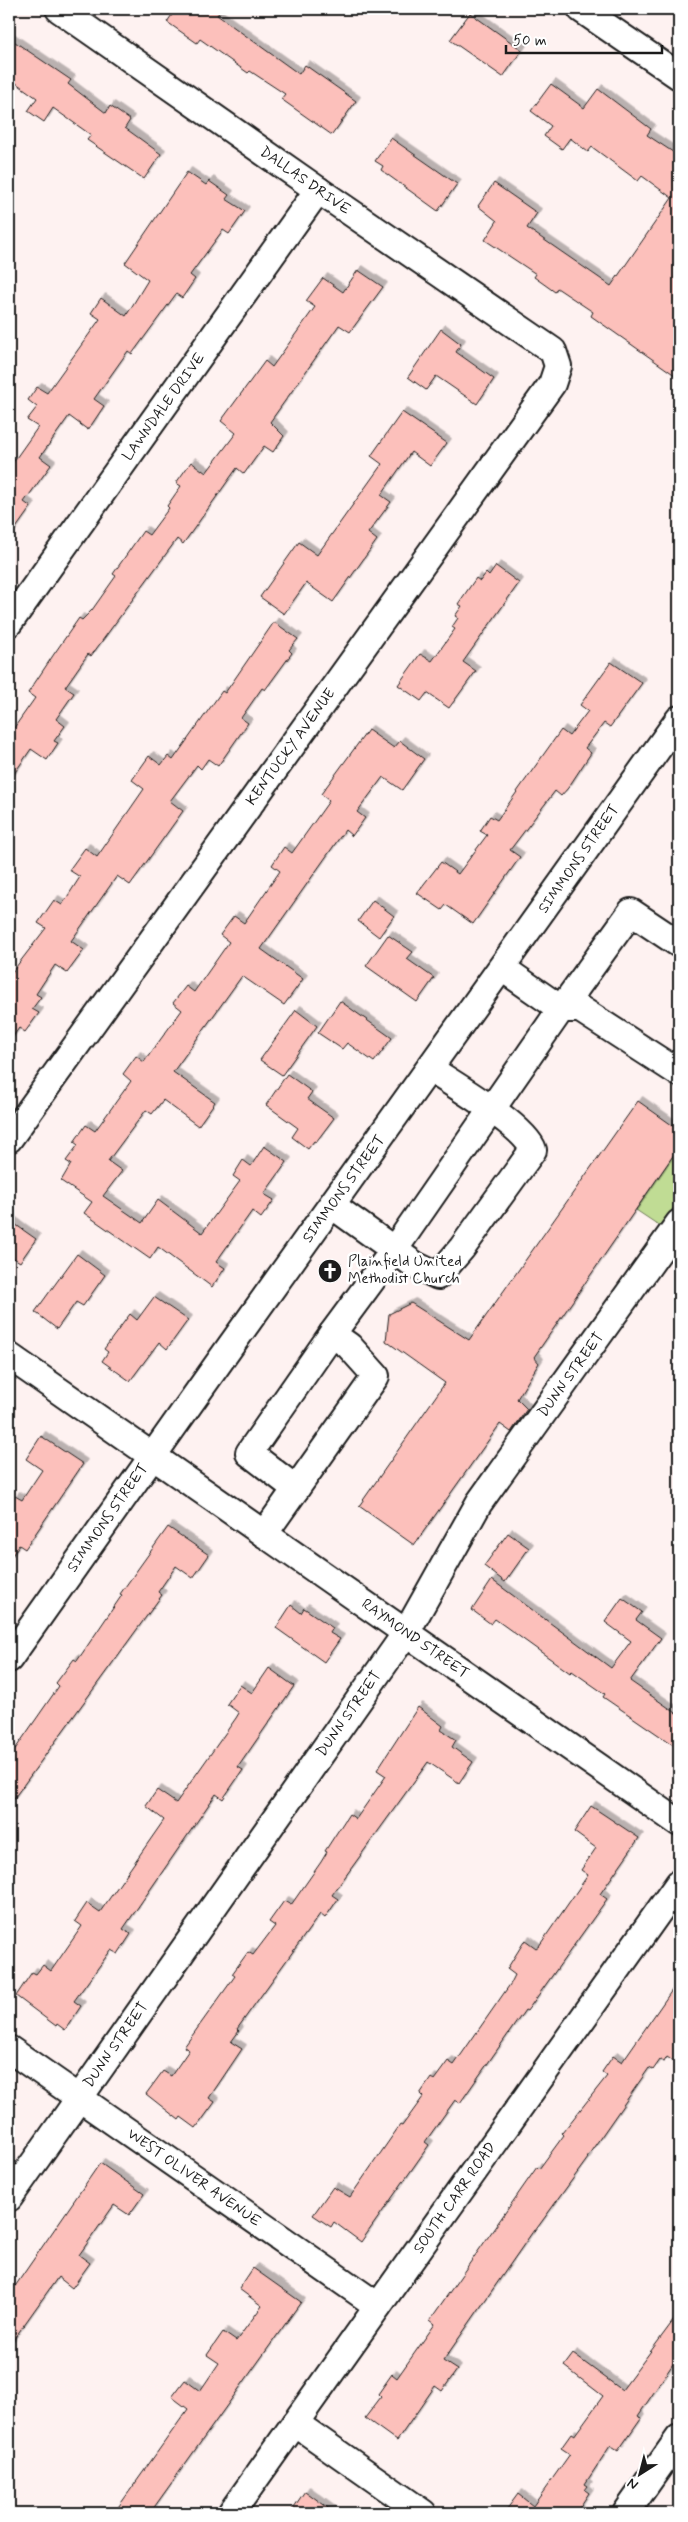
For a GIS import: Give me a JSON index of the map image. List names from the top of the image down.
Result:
{
  "streets": {
    "street": [
      "DALLAS DRIVE",
      "LAWNDALE DRIVE",
      "KENTUCKY AVENUE",
      "SIMMONS STREET",
      "DUNN STREET",
      "RAYMOND STREET",
      "WEST OLIVER AVENUE",
      "SOUTH CARR ROAD"
    ]
  },
  "crossings": [
    ["DALLAS DRIVE", "LAWNDALE DRIVE"],
    ["DALLAS DRIVE", "KENTUCKY AVENUE"],
    ["SIMMONS STREET", "RAYMOND STREET"],
    ["DUNN STREET", "RAYMOND STREET"],
    ["DUNN STREET", "WEST OLIVER AVENUE"],
    ["WEST OLIVER AVENUE", "SOUTH CARR ROAD"]
  ],
  "places": {
    "church": ["Plainfield United Methodist Church"]
  },
  "scale_bar": "50 m",
  "north": "bottom left"
}
